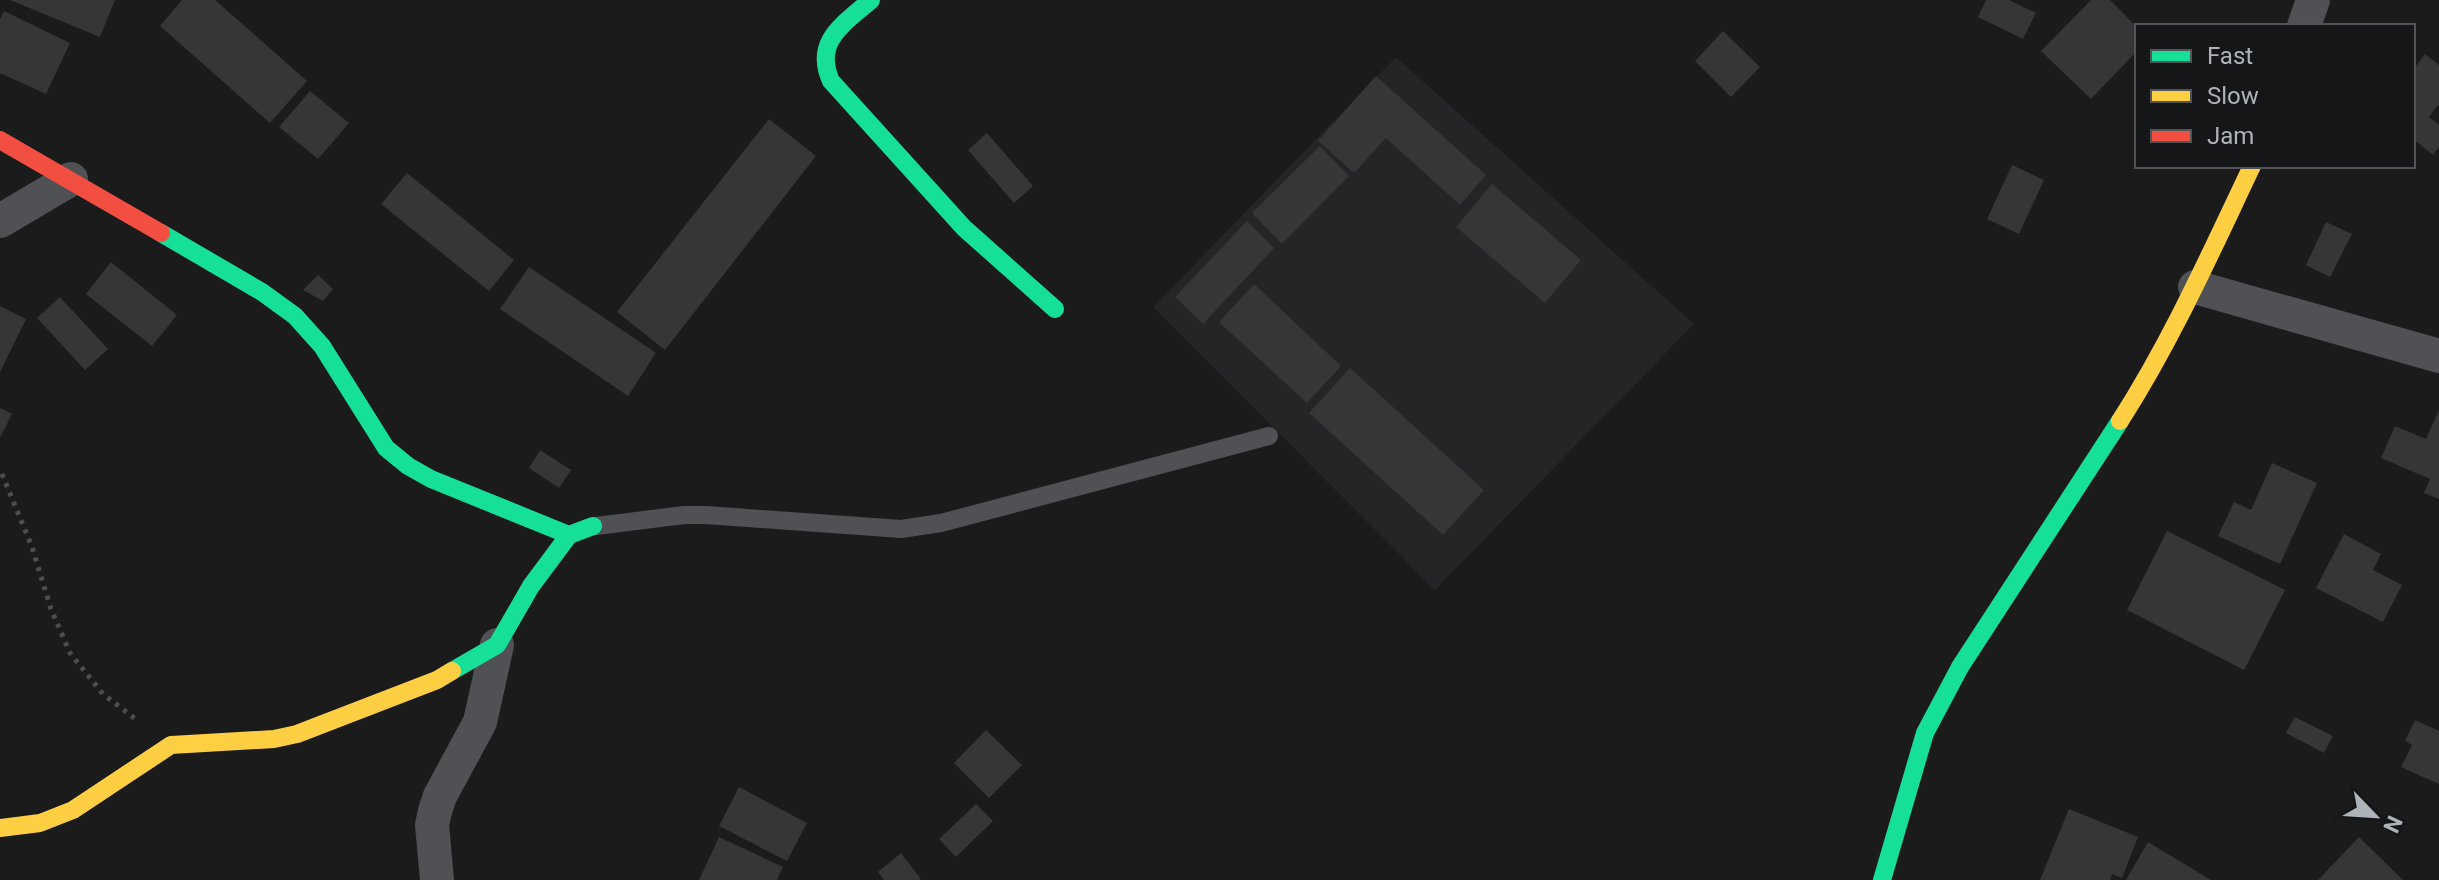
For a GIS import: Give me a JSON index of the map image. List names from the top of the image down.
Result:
{
  "legend": ["Fast", "Slow", "Jam"],
  "north": "bottom right"
}
